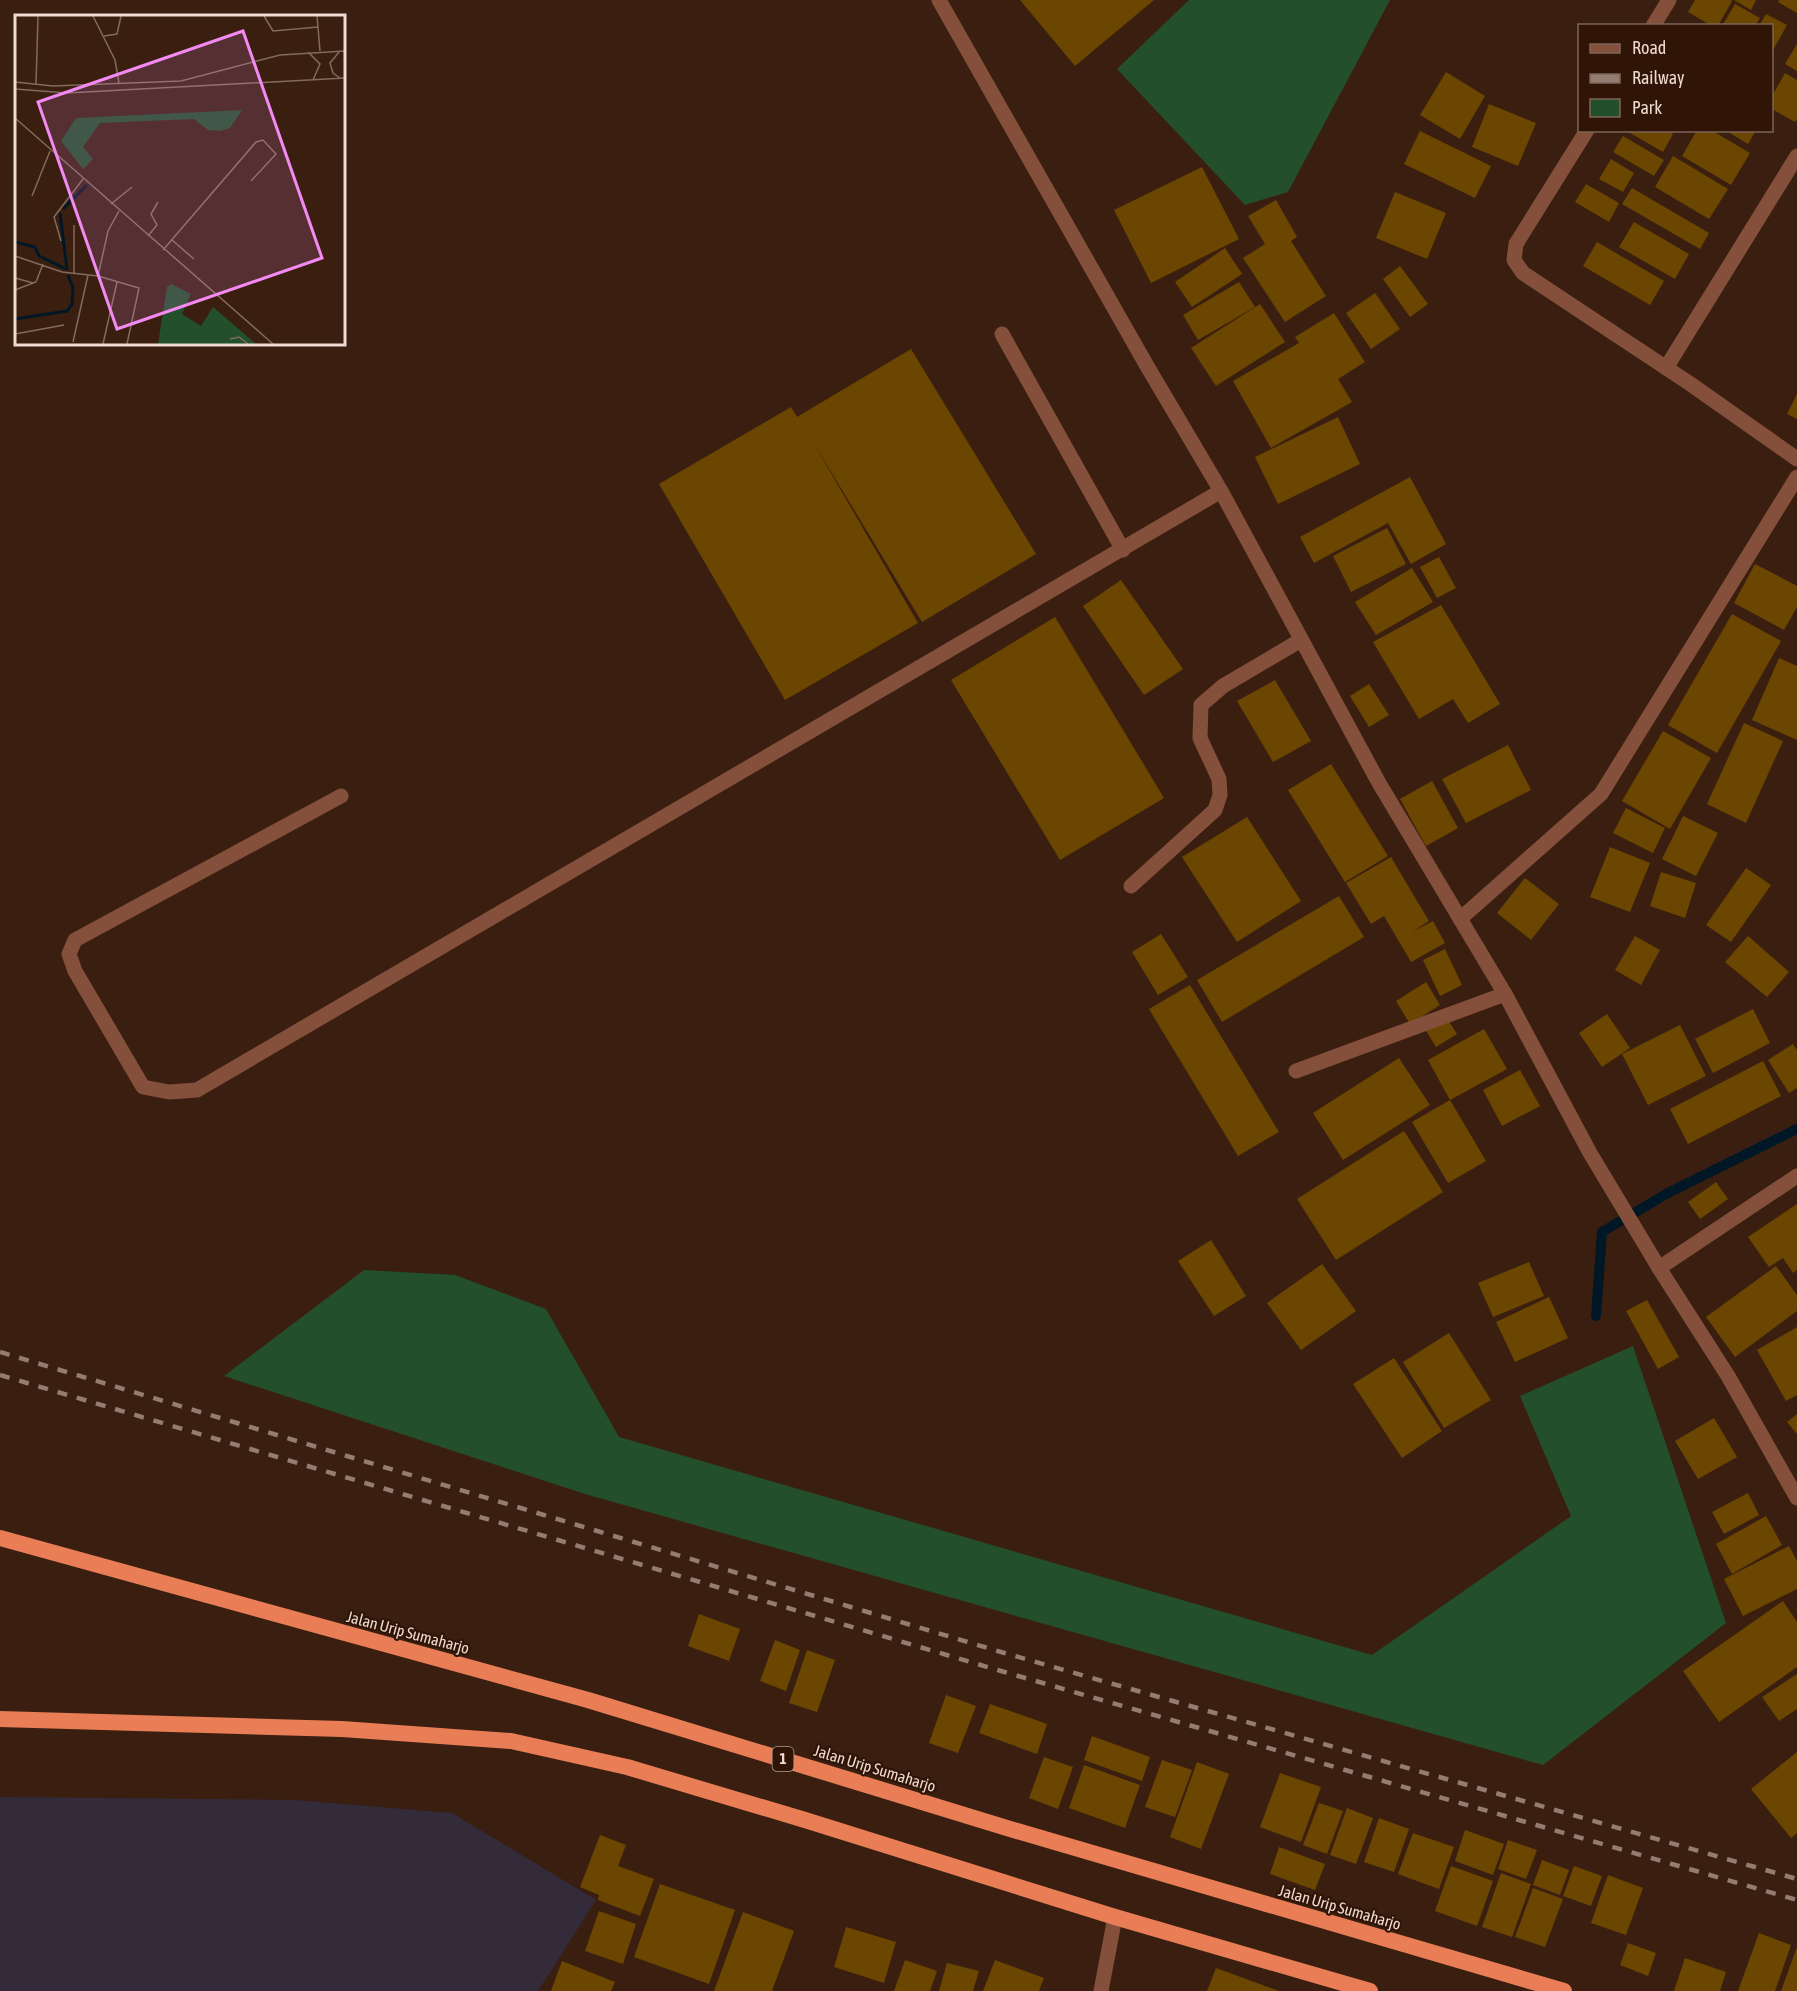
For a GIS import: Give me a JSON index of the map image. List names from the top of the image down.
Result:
{
  "streets": {
    "highway": ["Jalan Urip Sumaharjo", "1"]
  },
  "legend": ["Road", "Railway", "Park"]
}
